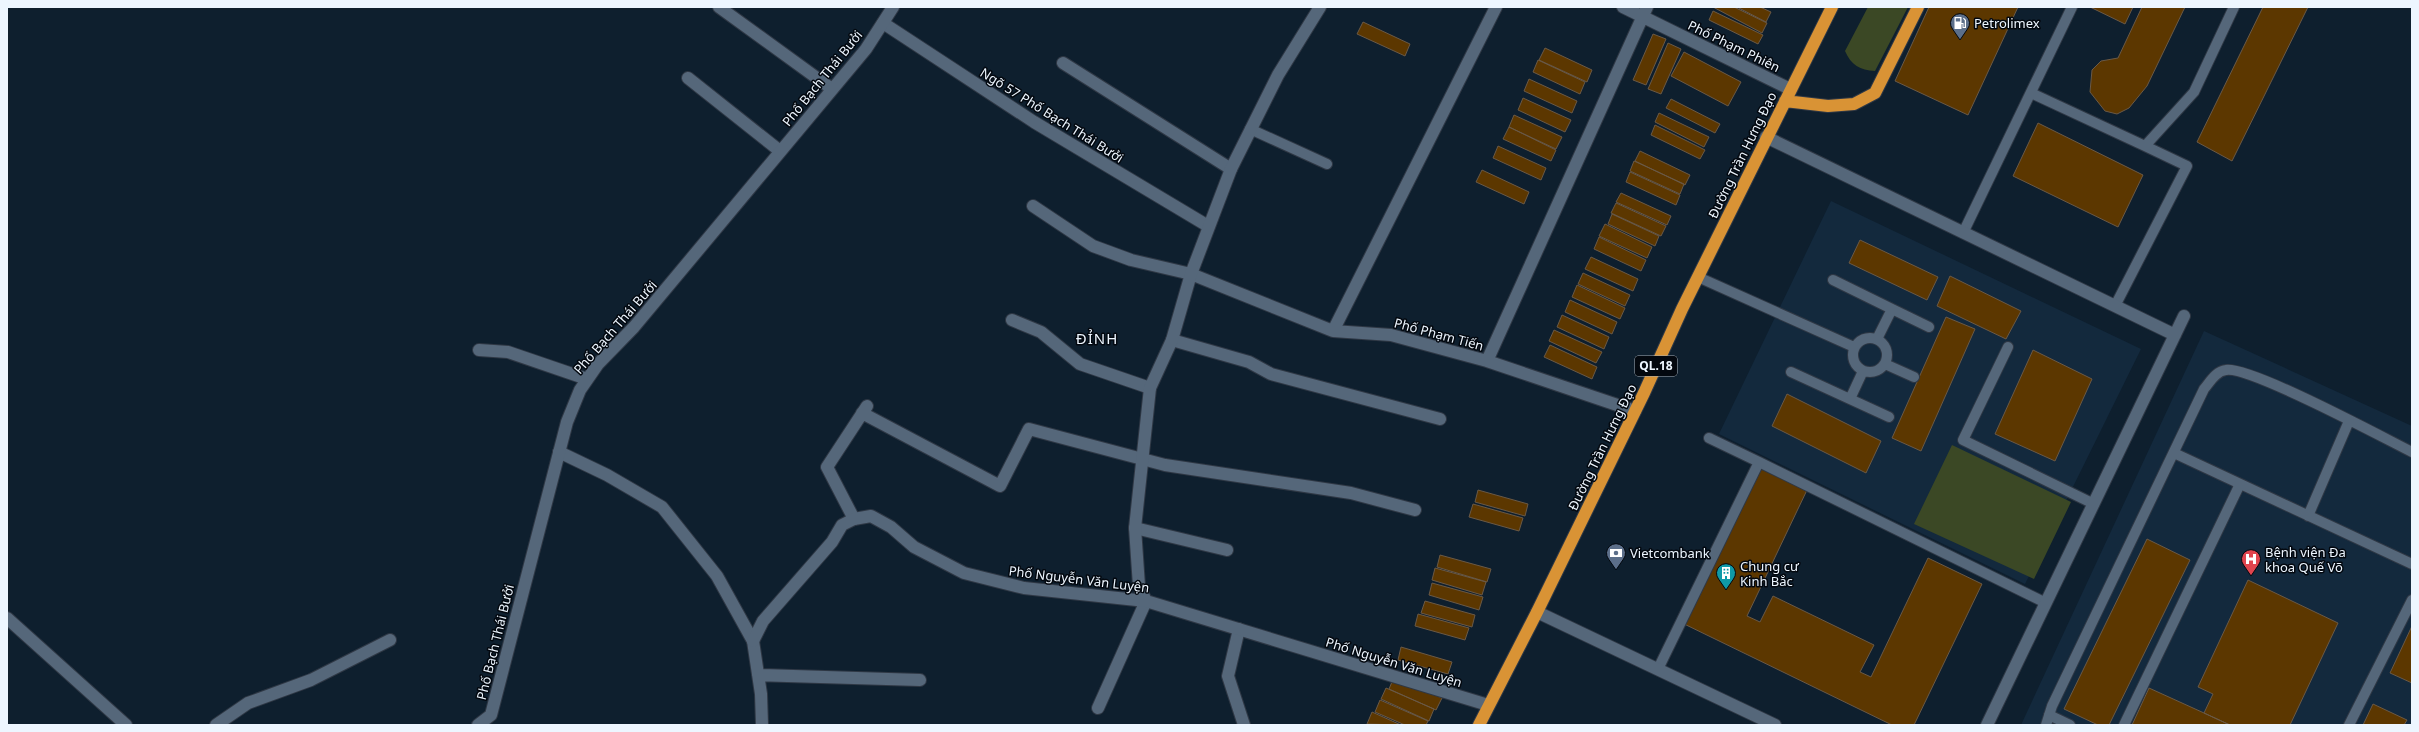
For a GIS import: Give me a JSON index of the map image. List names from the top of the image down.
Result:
{
  "streets": {
    "highway": ["Đường Trần Hưng Đạo", "QL.18"],
    "street": [
      "Phố Phạm Phiên",
      "Phố Bạch Thái Bưởi",
      "Ngõ 57 Phố Bạch Thái Bưởi",
      "Phố Phạm Tiến",
      "Phố Nguyễn Văn Luyện"
    ]
  },
  "crossings": [
    ["Phố Phạm Phiên", "Đường Trần Hưng Đạo"],
    ["Phố Bạch Thái Bưởi", "Ngõ 57 Phố Bạch Thái Bưởi"],
    ["Đường Trần Hưng Đạo", "Phố Phạm Tiến"],
    ["Đường Trần Hưng Đạo", "Phố Nguyễn Văn Luyện"]
  ],
  "districts": ["ĐỈNH"],
  "places": {
    "fuel station": ["Petrolimex"],
    "bank": ["Vietcombank"],
    "hospital": ["Bệnh viện Đa khoa Quế Võ"],
    "building": ["Chung cư Kinh Bắc"]
  }
}
